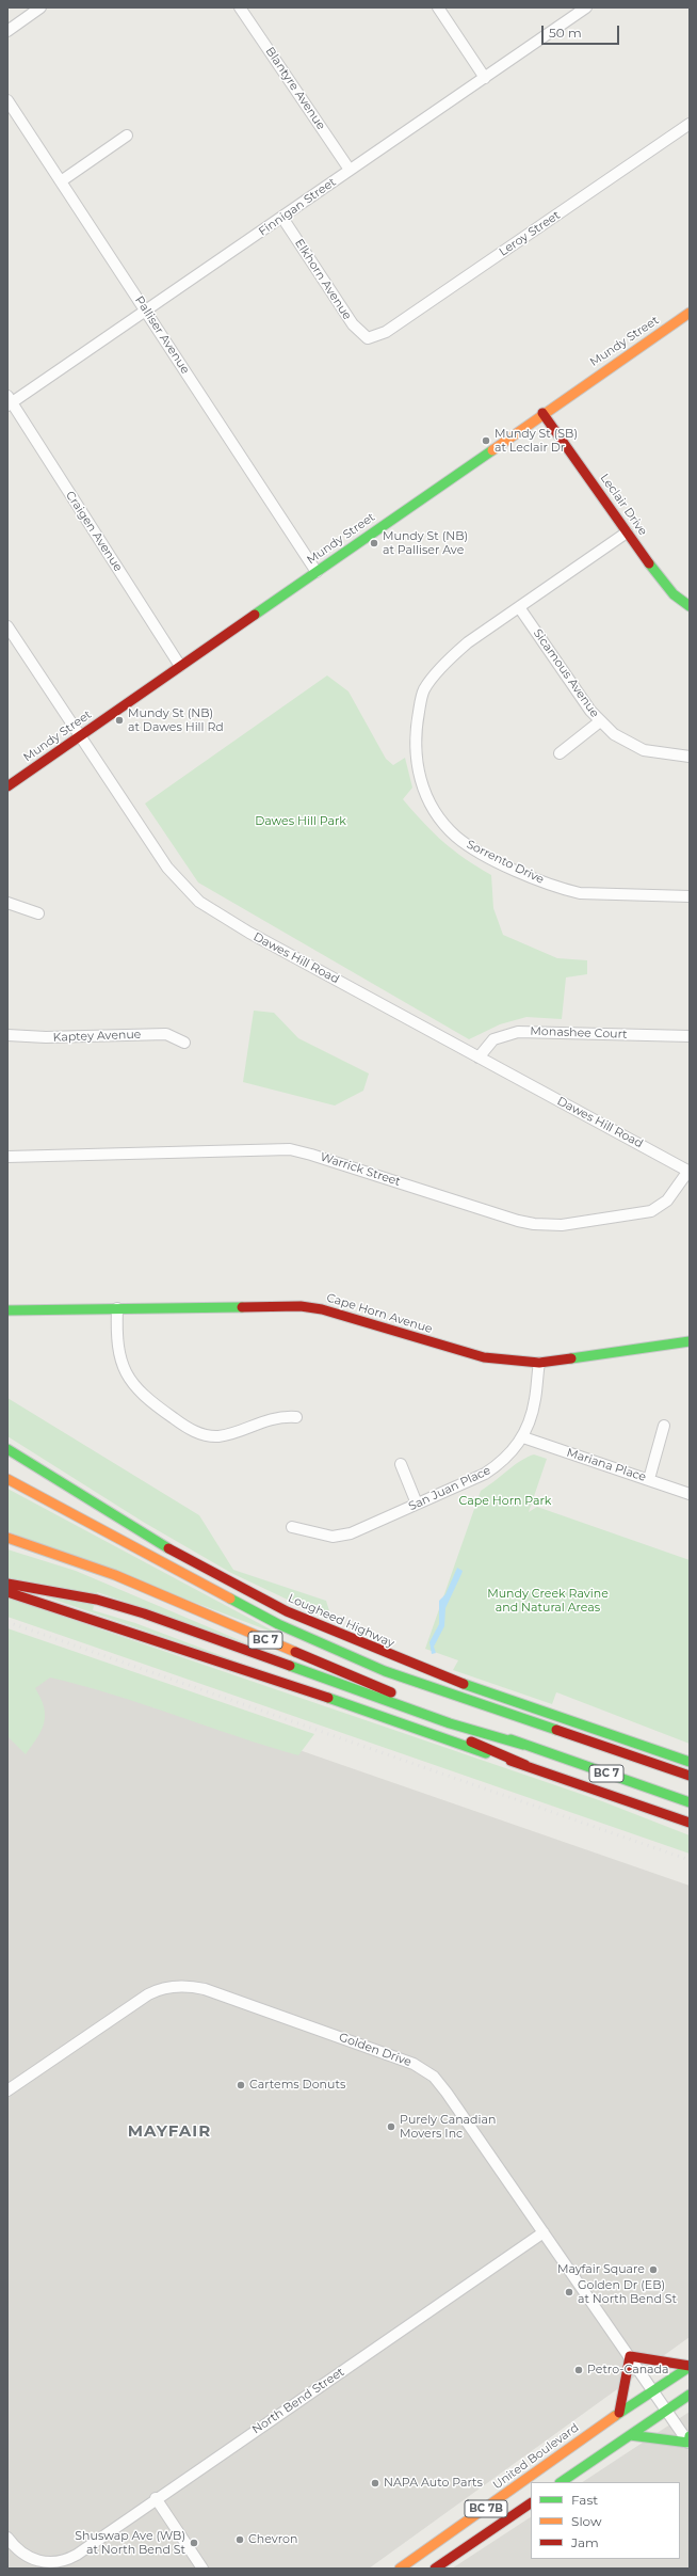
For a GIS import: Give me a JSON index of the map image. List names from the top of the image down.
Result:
{
  "streets": {
    "main road": [
      "Mundy Street",
      "Leclair Drive",
      "Cape Horn Avenue",
      "Lougheed Highway",
      "BC 7",
      "United Boulevard",
      "BC 7B"
    ],
    "street": [
      "Blantyre Avenue",
      "Finnigan Street",
      "Leroy Street",
      "Elkhorn Avenue",
      "Palliser Avenue",
      "Craigen Avenue",
      "Sicamous Avenue",
      "Sorrento Drive",
      "Dawes Hill Road",
      "Monashee Court",
      "Kaptey Avenue",
      "Warrick Street",
      "Mariana Place",
      "San Juan Place",
      "Golden Drive",
      "North Bend Street"
    ]
  },
  "crossings": [
    ["Blantyre Avenue", "Finnigan Street"],
    ["Finnigan Street", "Elkhorn Avenue"],
    ["Finnigan Street", "Palliser Avenue"],
    ["Finnigan Street", "Craigen Avenue"],
    ["Leroy Street", "Elkhorn Avenue"],
    ["Palliser Avenue", "Mundy Street"],
    ["Mundy Street", "Leclair Drive"],
    ["Mundy Street", "Craigen Avenue"],
    ["Mundy Street", "Dawes Hill Road"],
    ["Leclair Drive", "Sorrento Drive"],
    ["Sicamous Avenue", "Sorrento Drive"],
    ["Dawes Hill Road", "Monashee Court"],
    ["Dawes Hill Road", "Warrick Street"],
    ["Cape Horn Avenue", "San Juan Place"],
    ["Mariana Place", "San Juan Place"],
    ["Golden Drive", "North Bend Street"],
    ["Golden Drive", "United Boulevard"]
  ],
  "districts": ["MAYFAIR"],
  "parks": ["Dawes Hill Park", "Cape Horn Park", "Mundy Creek Ravine and Natural Areas"],
  "places": [
    "Mundy St (SB) at Leclair Dr",
    "Mundy St (NB) at Palliser Ave",
    "Mundy St (NB) at Dawes Hill Rd",
    "Cartems Donuts",
    "Purely Canadian Movers Inc",
    "Mayfair Square",
    "Golden Dr (EB) at North Bend St",
    "Petro-Canada",
    "NAPA Auto Parts",
    "Chevron",
    "Shuswap Ave (WB) at North Bend St"
  ],
  "legend": ["Fast", "Slow", "Jam"],
  "scale_bar": "50 m"
}
